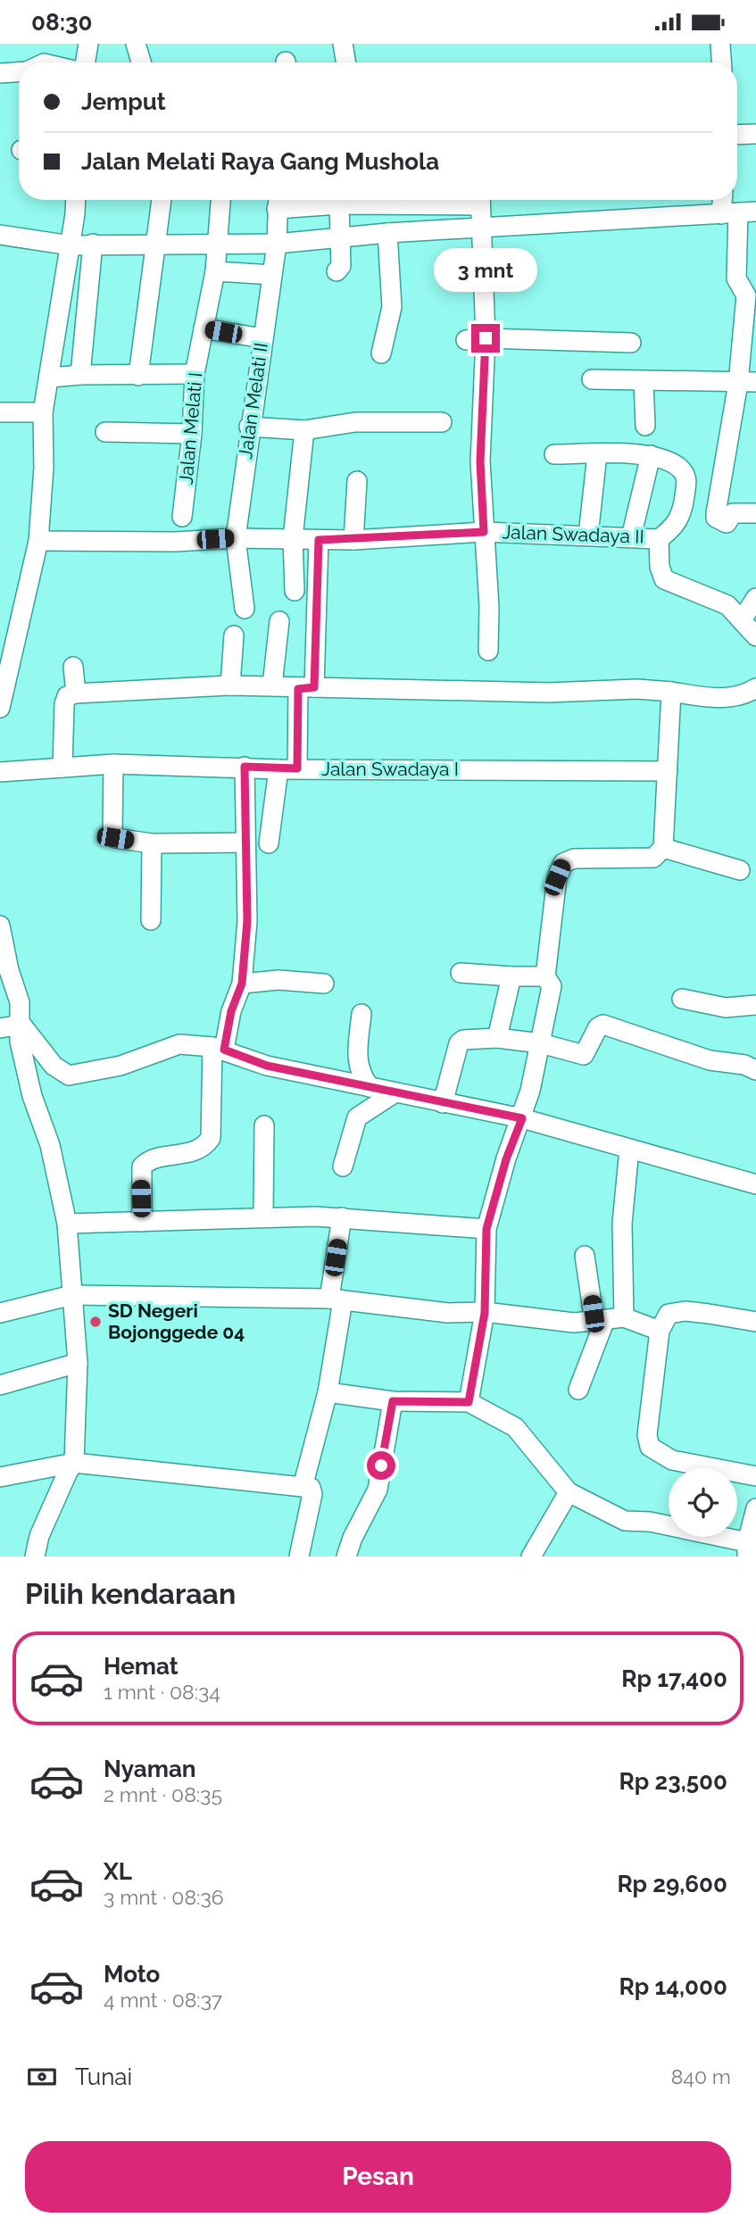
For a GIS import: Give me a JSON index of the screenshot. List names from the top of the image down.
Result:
{
  "streets": {
    "street": [
      "Jalan Melati II",
      "Jalan Melati I",
      "Jalan Swadaya II",
      "Jalan Swadaya I"
    ]
  },
  "crossings": [
    ["Jalan Melati II", "Jalan Swadaya II"]
  ],
  "places": ["SD Negeri Bojonggede 04"],
  "page": {
    "status": "08:30",
    "banner": ["Jemput", "Jalan Melati Raya Gang Mushola"],
    "bubble": "3 mnt",
    "heading": "Pilih kendaraan",
    "list": [
      {
        "name": "Hemat",
        "note": "1 mnt · 08:34",
        "value": "Rp 17,400"
      },
      {
        "name": "Nyaman",
        "note": "2 mnt · 08:35",
        "value": "Rp 23,500"
      },
      {
        "name": "XL",
        "note": "3 mnt · 08:36",
        "value": "Rp 29,600"
      },
      {
        "name": "Moto",
        "note": "4 mnt · 08:37",
        "value": "Rp 14,000"
      }
    ],
    "pay": ["Tunai", "840 m"],
    "buttons": "Pesan"
  }
}
